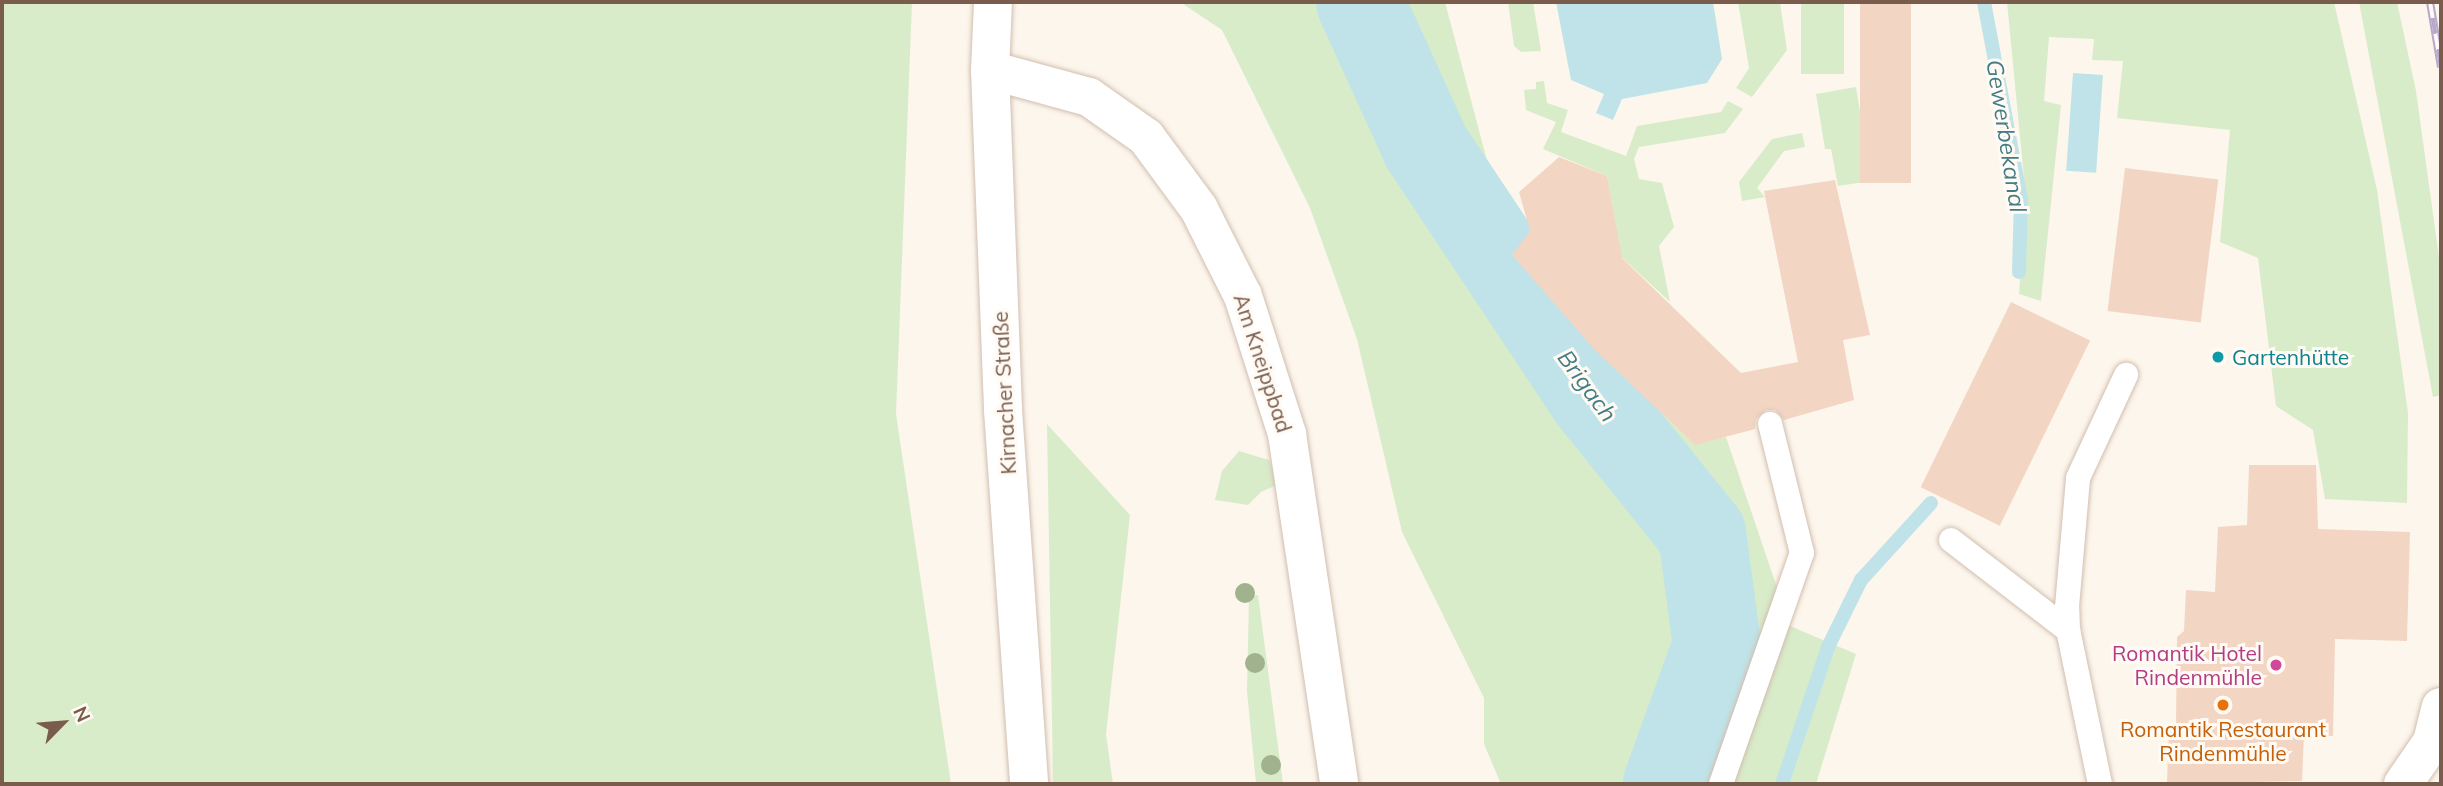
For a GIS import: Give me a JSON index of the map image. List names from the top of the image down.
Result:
{
  "streets": {
    "street": ["Am Kneippbad", "Kirnacher Straße"]
  },
  "crossings": [
    ["Am Kneippbad", "Kirnacher Straße"]
  ],
  "water": ["Gewerbekanal", "Brigach"],
  "places": ["Gartenhütte", "Romantik Hotel Rindenmühle", "Romantik Restaurant Rindenmühle"],
  "north": "top right"
}
